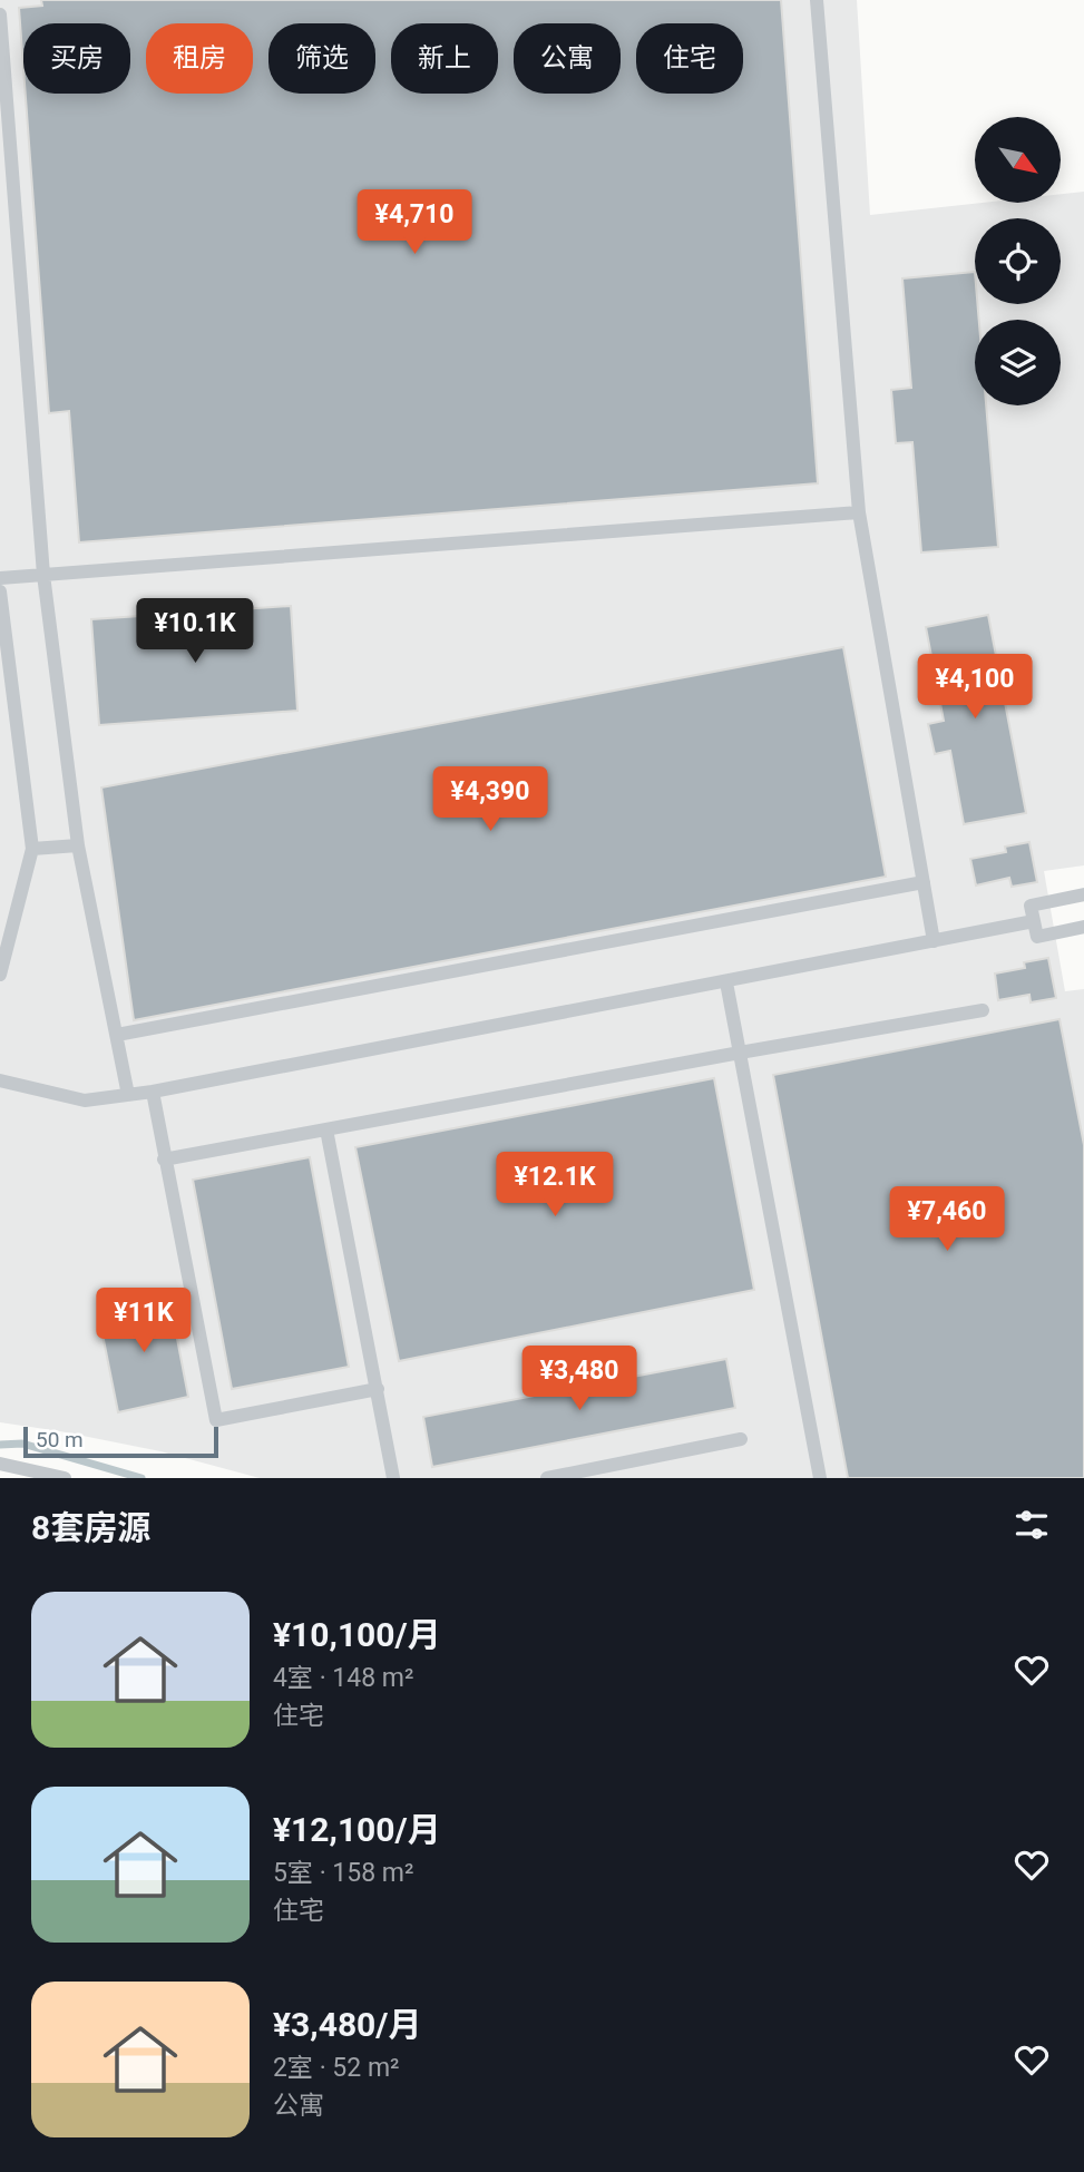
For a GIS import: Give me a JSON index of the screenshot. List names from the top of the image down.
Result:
{
  "scale_bar": "50 m",
  "north": "bottom right",
  "page": {
    "chip": [
      "买房",
      "租房",
      "筛选",
      "新上",
      "公寓",
      "住宅"
    ],
    "price": [
      "¥4,710",
      "¥10.1K",
      "¥4,100",
      "¥4,390",
      "¥12.1K",
      "¥7,460",
      "¥11K",
      "¥3,480"
    ],
    "scale": "50 m",
    "heading": "8套房源",
    "list": [
      {
        "name": "¥10,100/月",
        "note": "4室 · 148 m² · 住宅"
      },
      {
        "name": "¥12,100/月",
        "note": "5室 · 158 m² · 住宅"
      },
      {
        "name": "¥3,480/月",
        "note": "2室 · 52 m² · 公寓"
      }
    ]
  }
}
